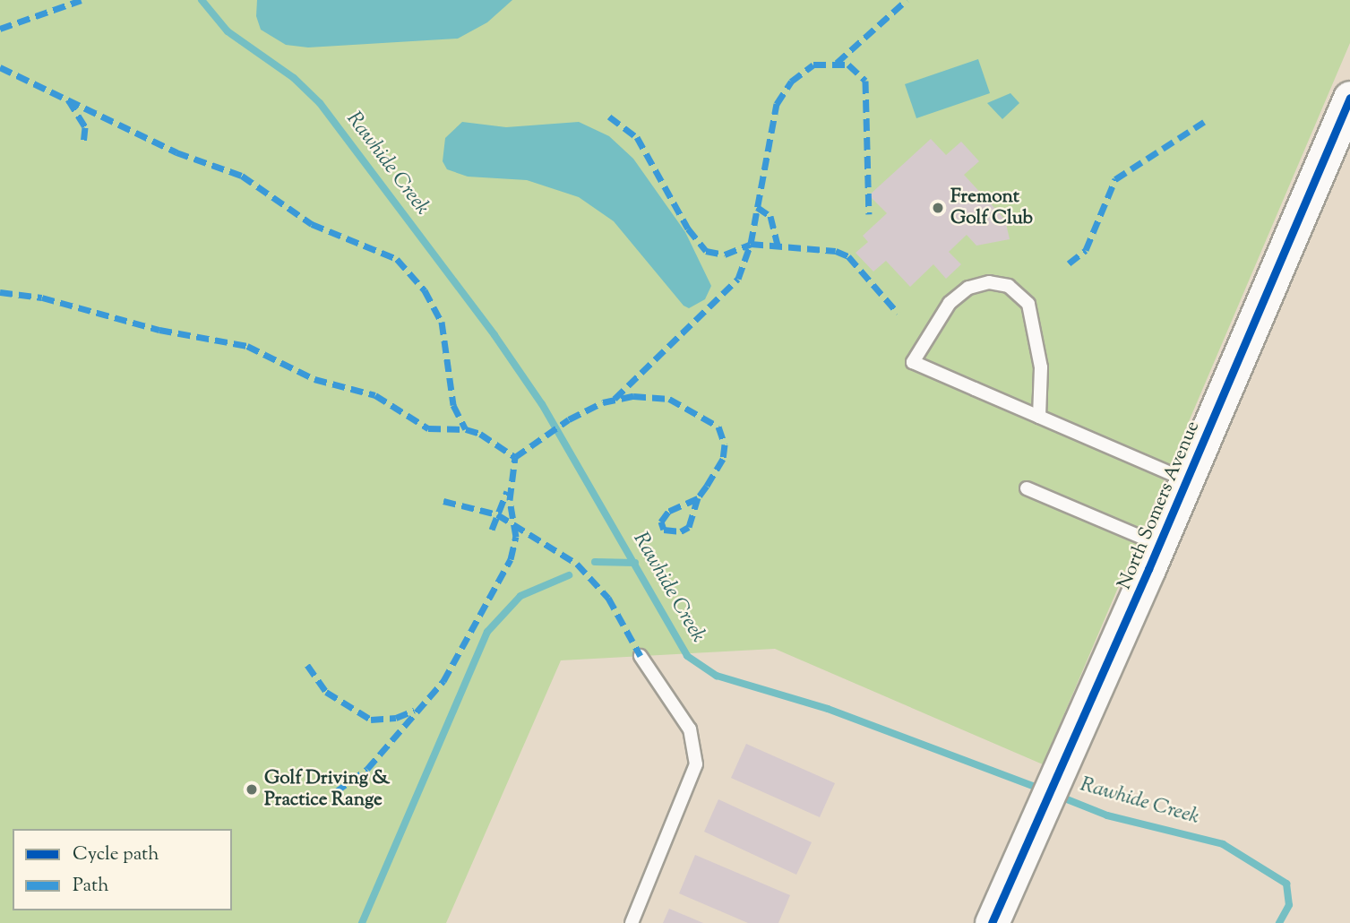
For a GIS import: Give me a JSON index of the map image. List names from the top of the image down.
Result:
{
  "streets": {
    "street": ["North Somers Avenue"]
  },
  "water": ["Rawhide Creek"],
  "places": ["Fremont Golf Club", "Golf Driving & Practice Range"],
  "legend": ["Cycle path", "Path"]
}
